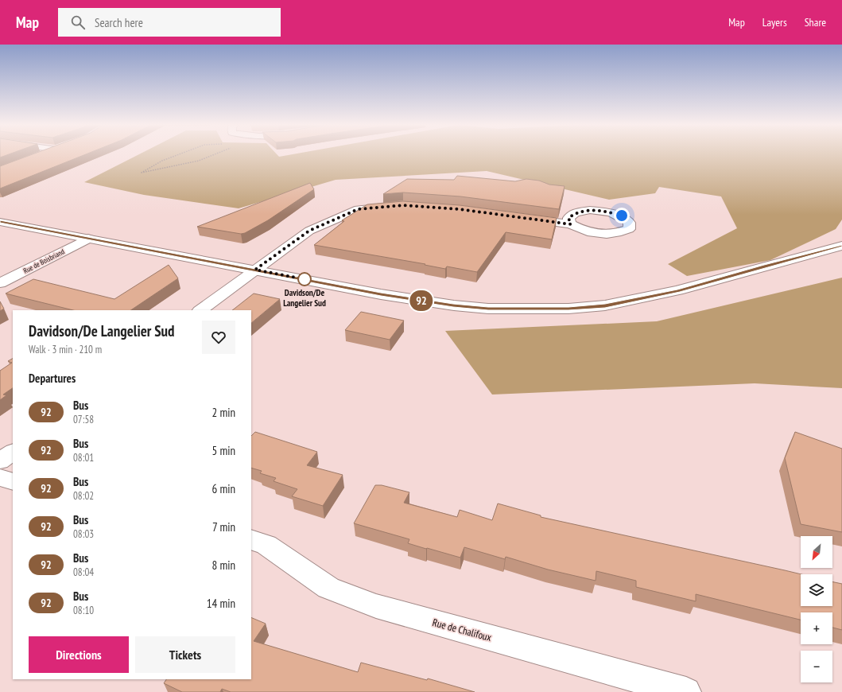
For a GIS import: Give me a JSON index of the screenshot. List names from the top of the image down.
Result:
{
  "streets": {
    "street": ["Rue de Boisbriand", "Rue de Chalifoux"]
  },
  "places": ["Davidson/De Langelier Sud"],
  "lines": ["bus line 92"],
  "north": "bottom left",
  "page": {
    "header": "Map",
    "search": "Search here",
    "nav": ["Map", "Layers", "Share"],
    "on_map": "92",
    "heading": [
      ["Davidson/De Langelier Sud", "Walk · 3 min · 210 m"],
      "Departures"
    ],
    "list": [
      {
        "mark": "92",
        "name": "Bus",
        "note": "07:58",
        "value": "2 min"
      },
      {
        "mark": "92",
        "name": "Bus",
        "note": "08:01",
        "value": "5 min"
      },
      {
        "mark": "92",
        "name": "Bus",
        "note": "08:02",
        "value": "6 min"
      },
      {
        "mark": "92",
        "name": "Bus",
        "note": "08:03",
        "value": "7 min"
      },
      {
        "mark": "92",
        "name": "Bus",
        "note": "08:04",
        "value": "8 min"
      },
      {
        "mark": "92",
        "name": "Bus",
        "note": "08:10",
        "value": "14 min"
      }
    ],
    "map_buttons": ["+", "−"],
    "buttons": ["Directions", "Tickets"]
  }
}
